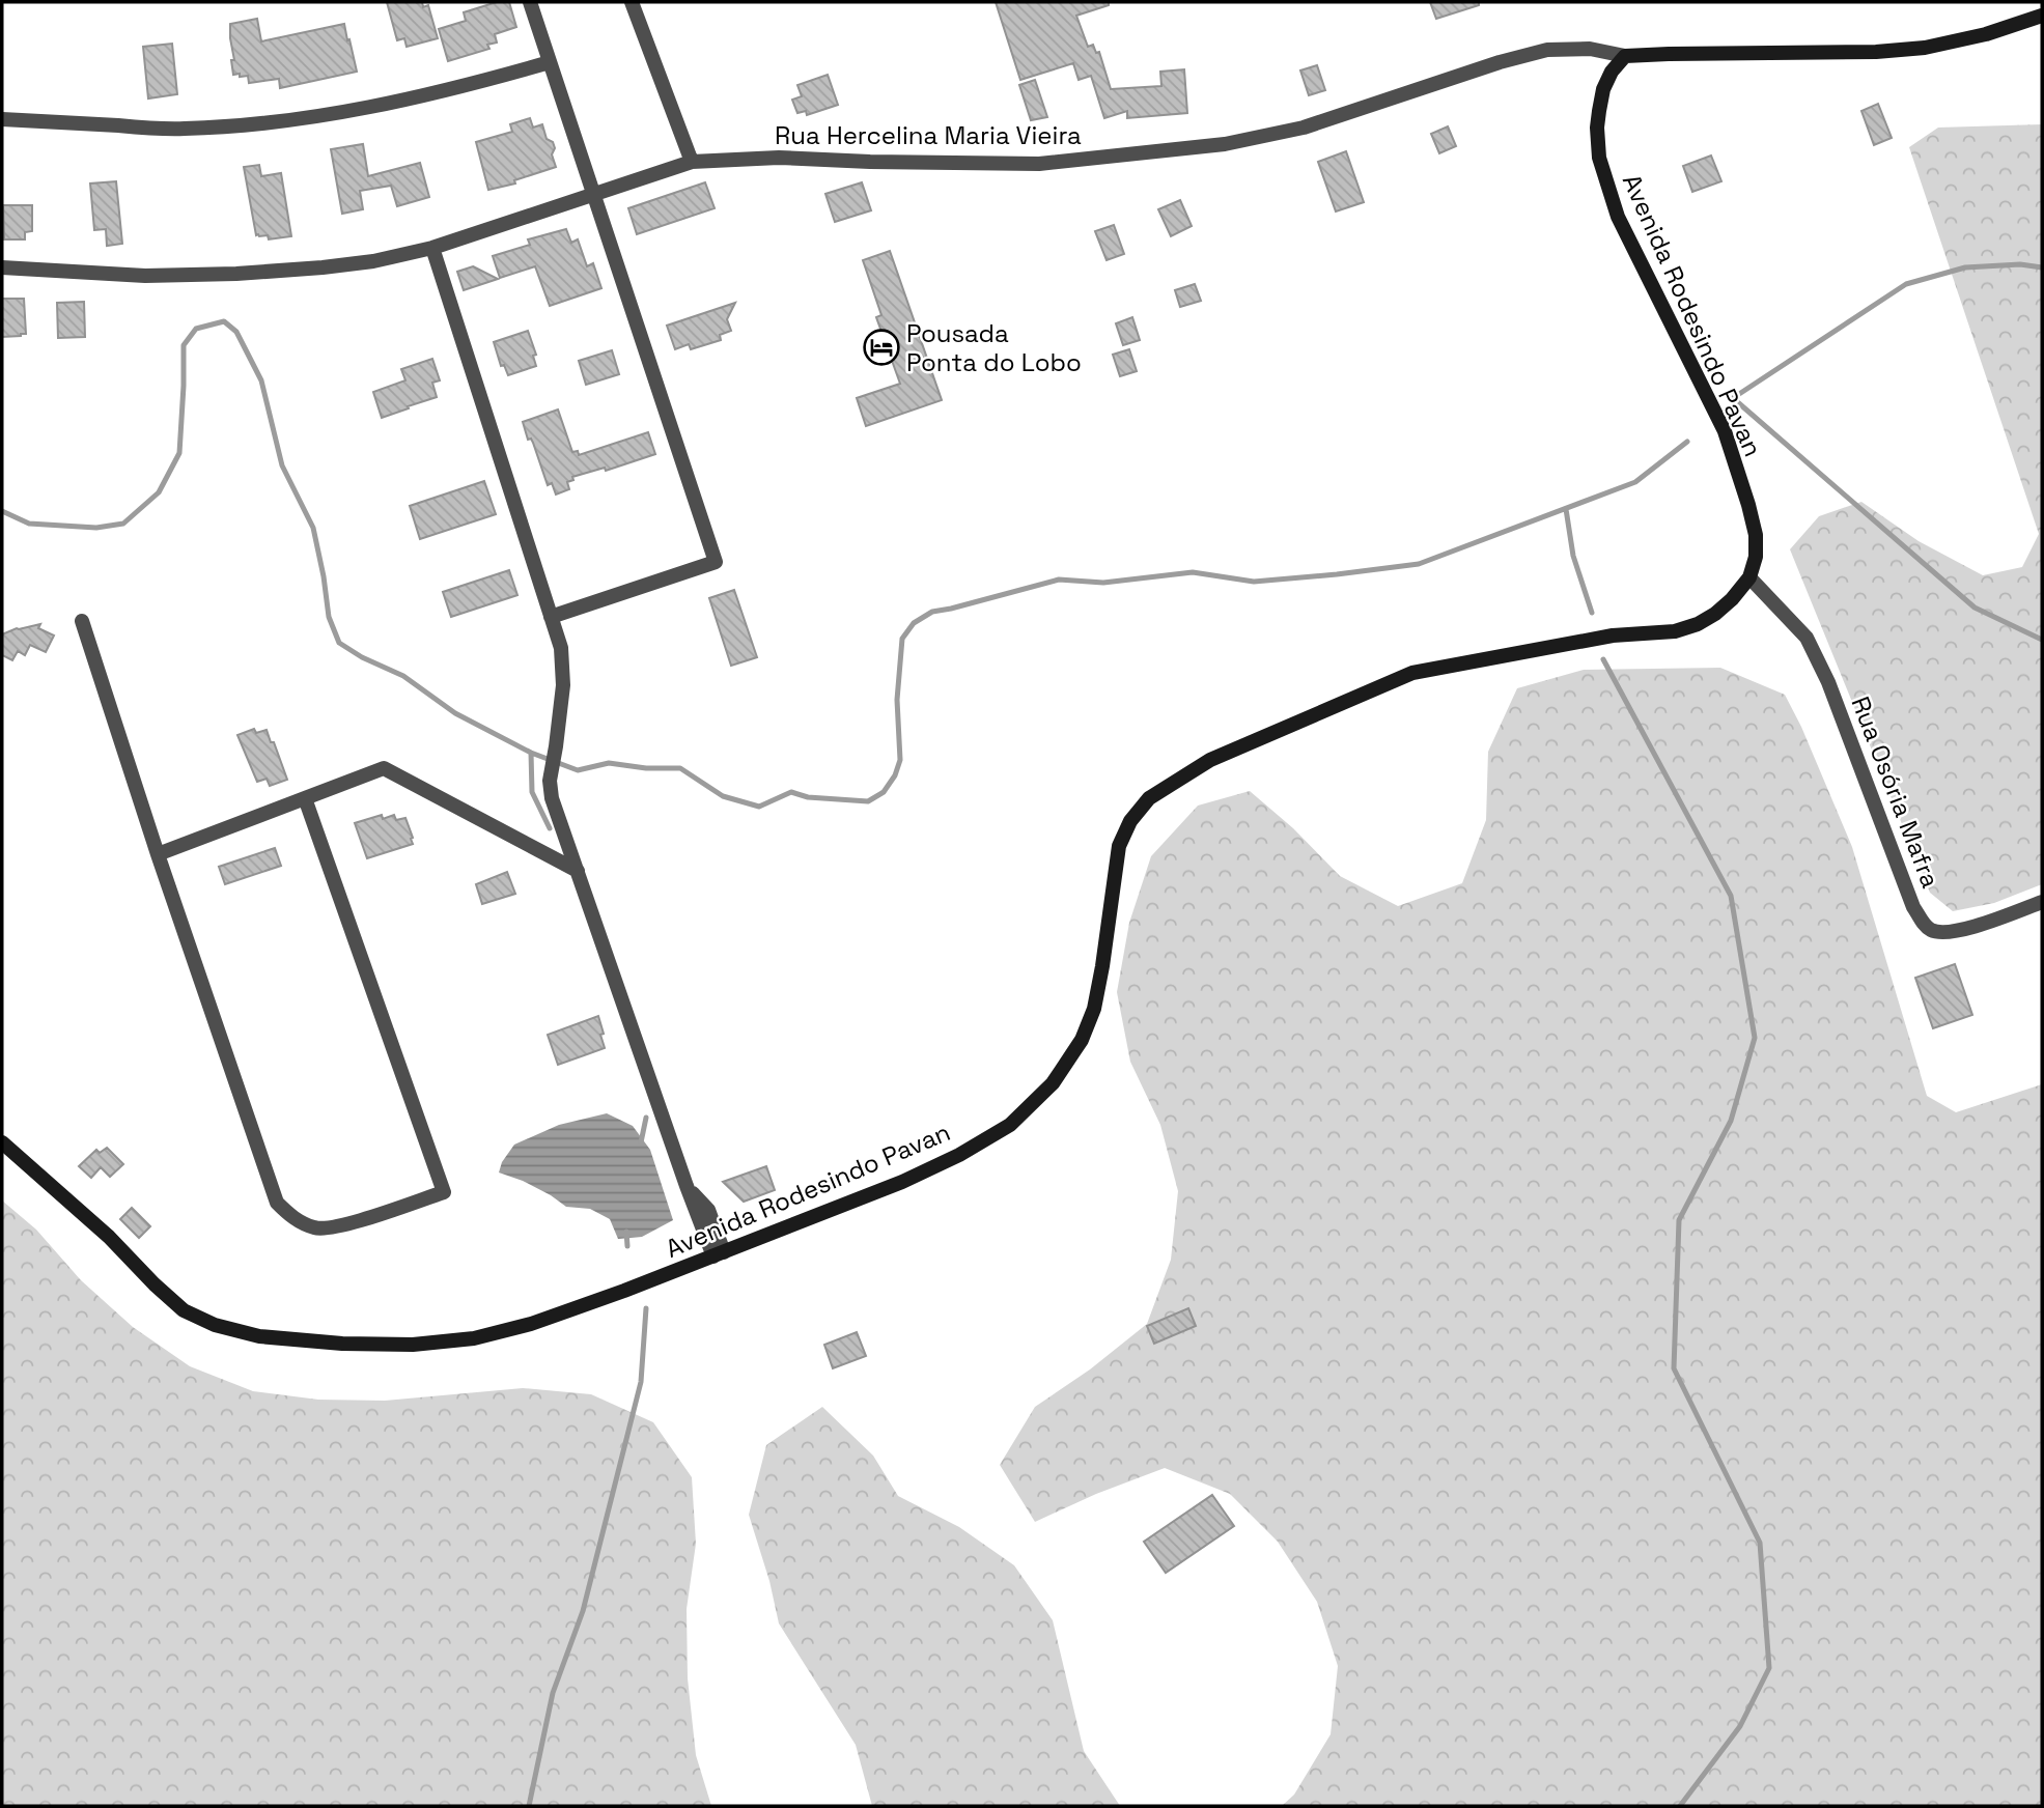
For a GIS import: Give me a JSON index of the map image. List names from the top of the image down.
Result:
{
  "streets": {
    "main road": ["Avenida Rodesindo Pavan"],
    "street": ["Rua Hercelina Maria Vieira", "Rua Osória Mafra"]
  },
  "crossings": [
    ["Rua Hercelina Maria Vieira", "Avenida Rodesindo Pavan"],
    ["Avenida Rodesindo Pavan", "Rua Osória Mafra"]
  ],
  "places": {
    "hotel": ["Pousada Ponta do Lobo"]
  }
}
